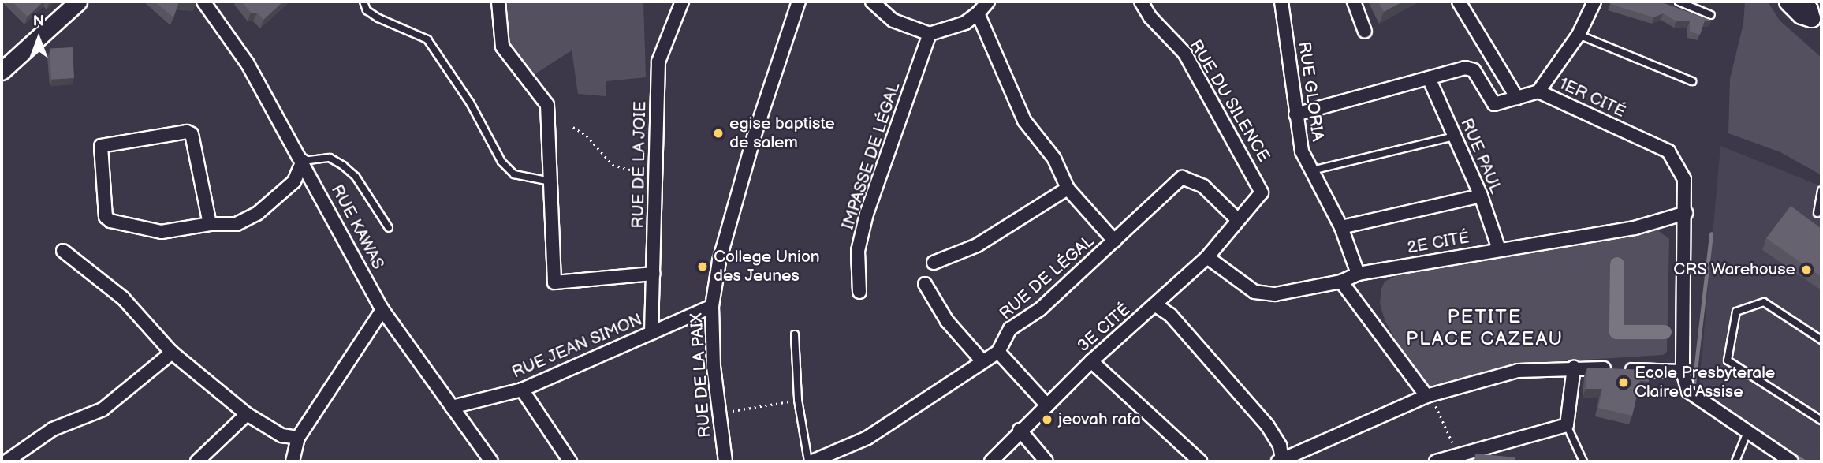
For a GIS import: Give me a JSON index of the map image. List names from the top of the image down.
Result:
{
  "streets": {
    "street": [
      "RUE GLORIA",
      "1ER CITÉ",
      "RUE DU SILENCE",
      "IMPASSE DE LÉGAL",
      "RUE PAUL",
      "RUE DE LA JOIE",
      "RUE KAWAS",
      "2E CITÉ",
      "RUE DE LÉGAL",
      "3E CITÉ",
      "RUE JEAN SIMON",
      "RUE DE LA PAIX"
    ]
  },
  "crossings": [
    ["RUE GLORIA", "2E CITÉ"],
    ["1ER CITÉ", "2E CITÉ"],
    ["RUE DU SILENCE", "RUE DE LÉGAL"],
    ["RUE DU SILENCE", "3E CITÉ"],
    ["RUE PAUL", "2E CITÉ"],
    ["RUE DE LA JOIE", "RUE JEAN SIMON"],
    ["RUE KAWAS", "RUE JEAN SIMON"],
    ["2E CITÉ", "3E CITÉ"],
    ["RUE DE LÉGAL", "3E CITÉ"],
    ["RUE JEAN SIMON", "RUE DE LA PAIX"]
  ],
  "districts": ["PETITE PLACE CAZEAU"],
  "places": [
    "egise baptiste de salem",
    "College Union des Jeunes",
    "CRS Warehouse",
    "Ecole Presbyterale Claire d'Assise",
    "jeovah rafa"
  ],
  "north": "top"
}
